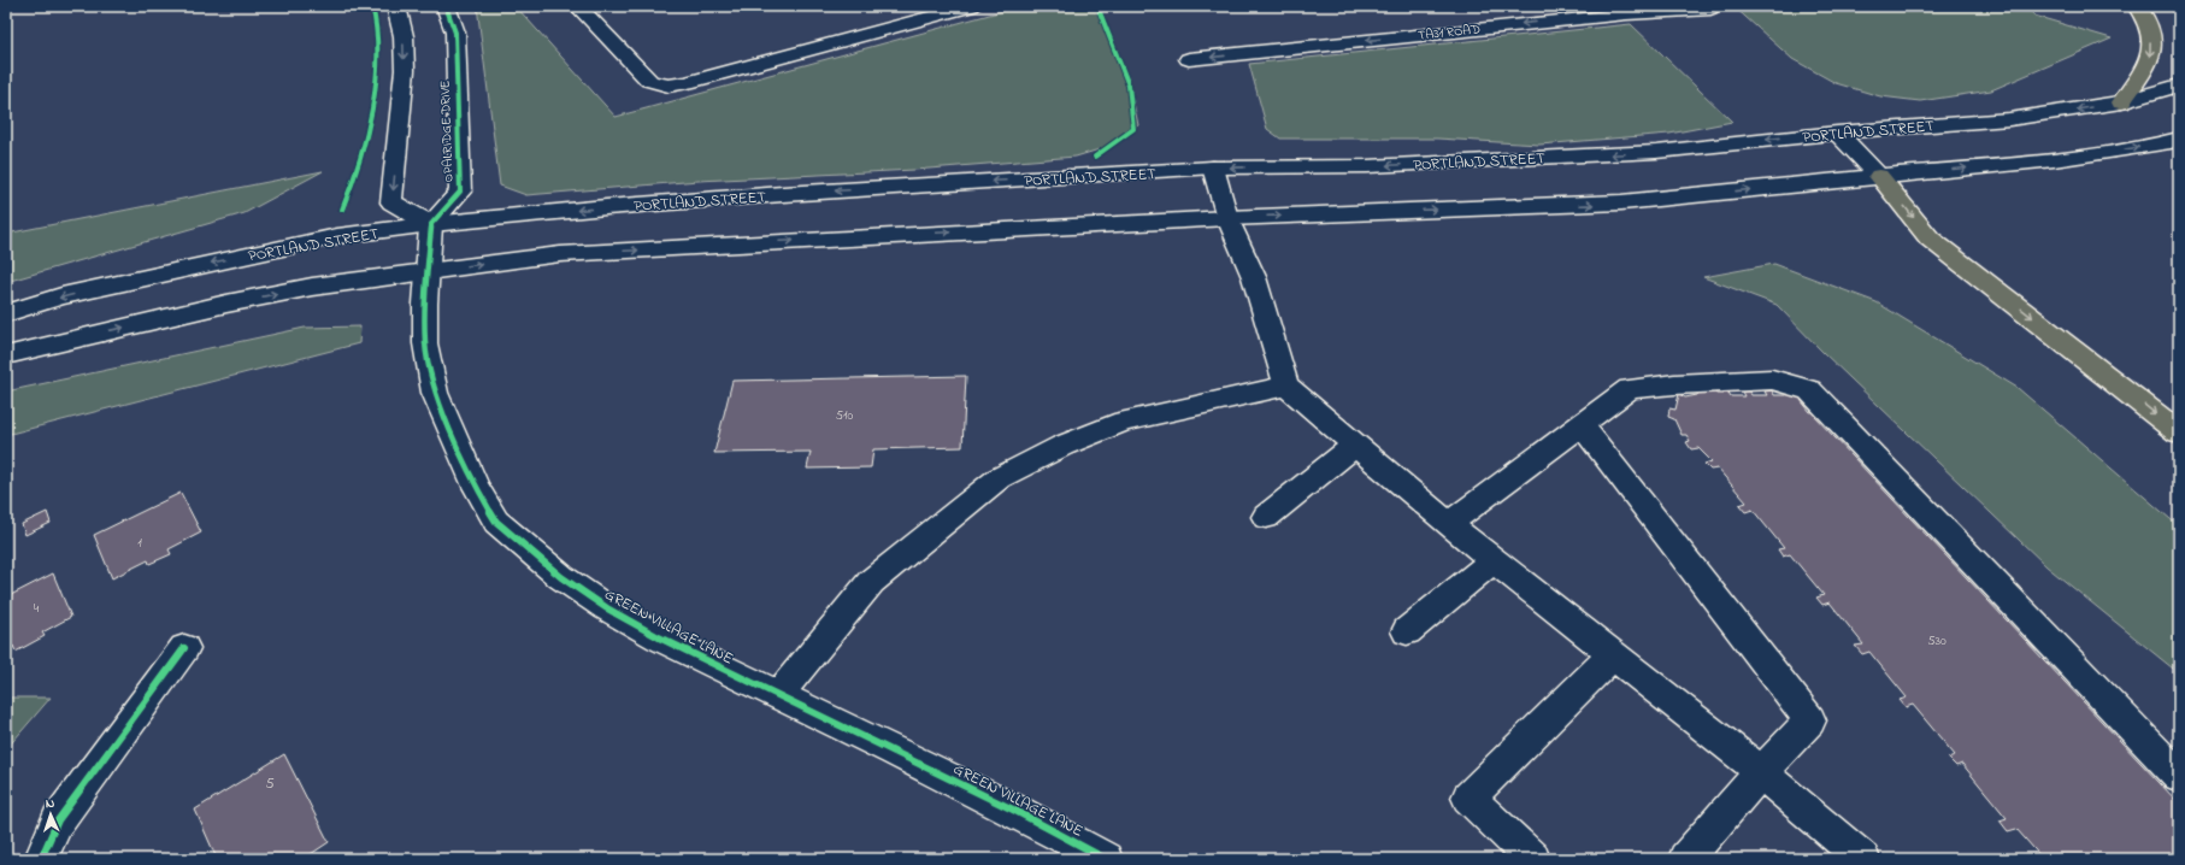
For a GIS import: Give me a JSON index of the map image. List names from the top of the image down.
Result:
{
  "streets": {
    "main road": [
      "TA31 ROAD",
      "PORTLAND STREET",
      "OPALRIDGE DRIVE",
      "GREEN VILLAGE LANE"
    ]
  },
  "crossings": [
    ["PORTLAND STREET", "OPALRIDGE DRIVE"],
    ["PORTLAND STREET", "GREEN VILLAGE LANE"],
    ["OPALRIDGE DRIVE", "GREEN VILLAGE LANE"]
  ],
  "one_way": ["TA31 ROAD"],
  "house_numbers": [
    "510",
    "1",
    "4",
    "530",
    "5"
  ],
  "north": "top"
}
